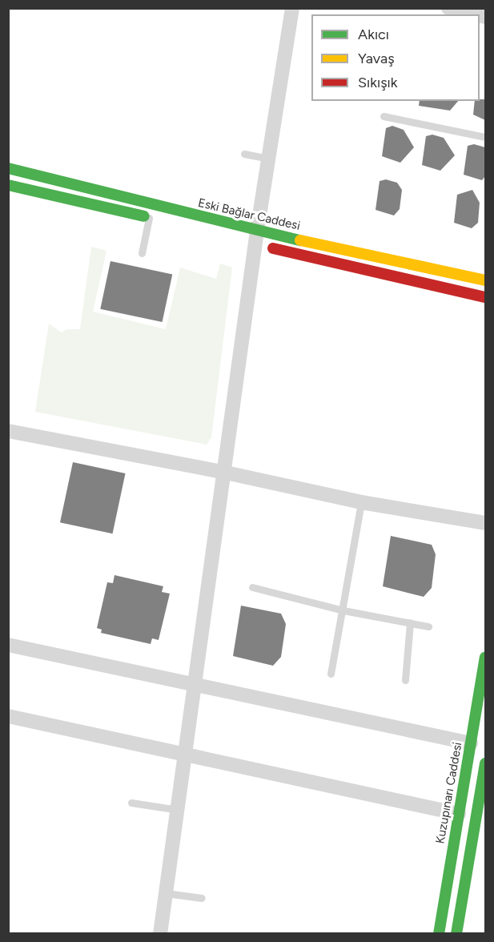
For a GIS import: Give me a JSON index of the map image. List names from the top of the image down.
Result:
{
  "streets": {
    "street": ["Eski Bağlar Caddesi", "Kuzupınarı Caddesi"]
  },
  "legend": ["Akıcı", "Yavaş", "Sıkışık"]
}
